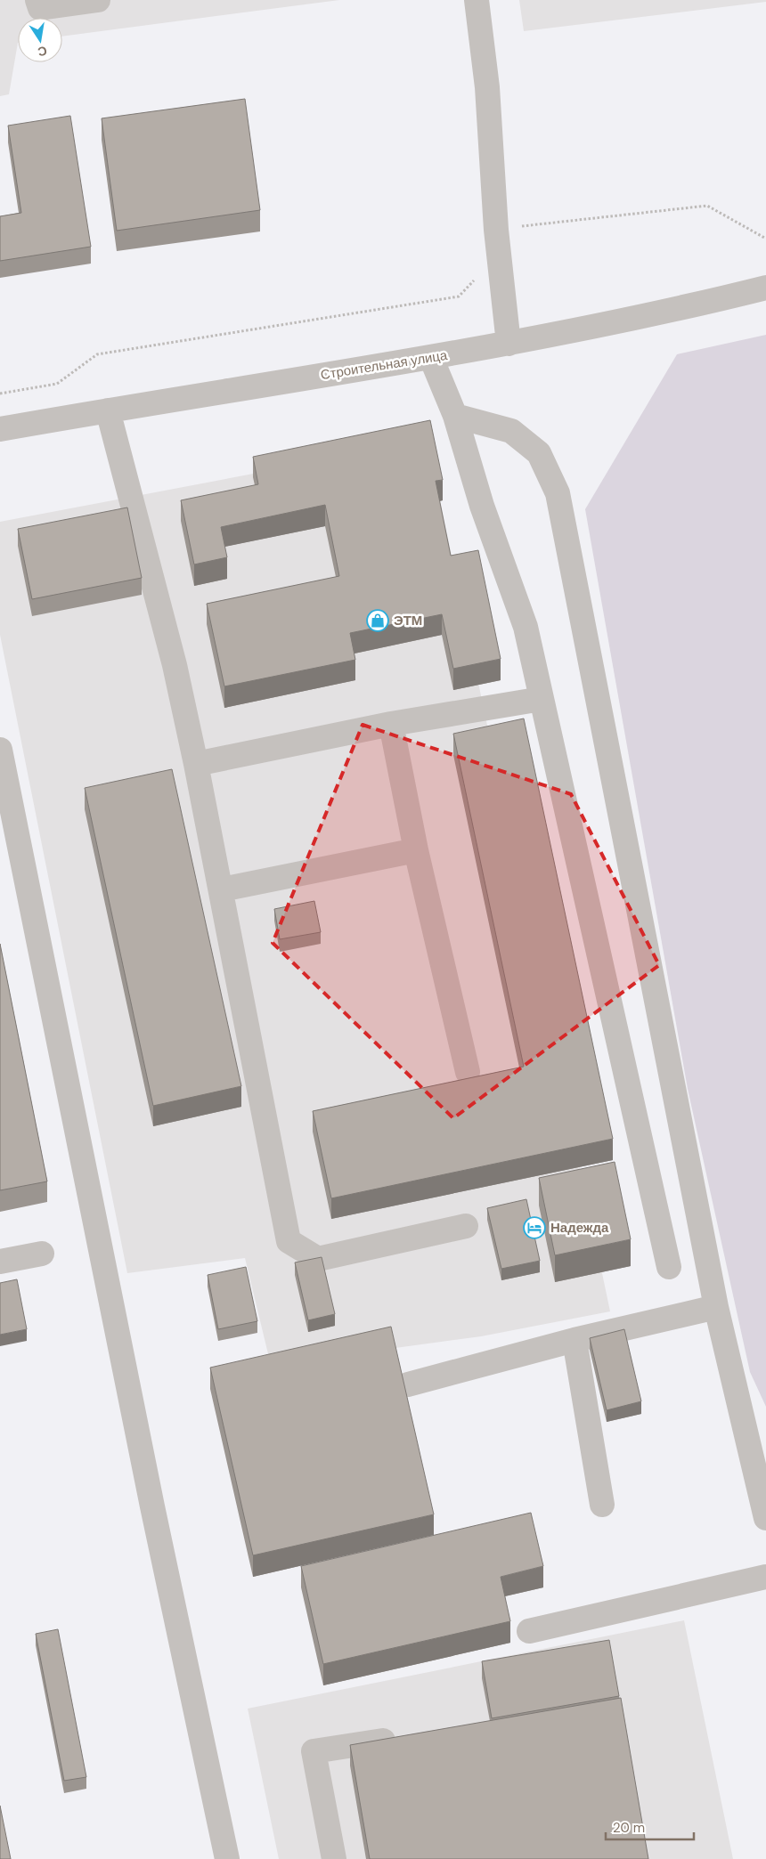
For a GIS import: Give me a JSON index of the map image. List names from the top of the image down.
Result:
{
  "streets": {
    "street": ["Строительная улица"]
  },
  "places": {
    "shop": ["ЭТМ"],
    "hotel": ["Надежда"]
  },
  "scale_bar": "20 m",
  "north": "bottom"
}
